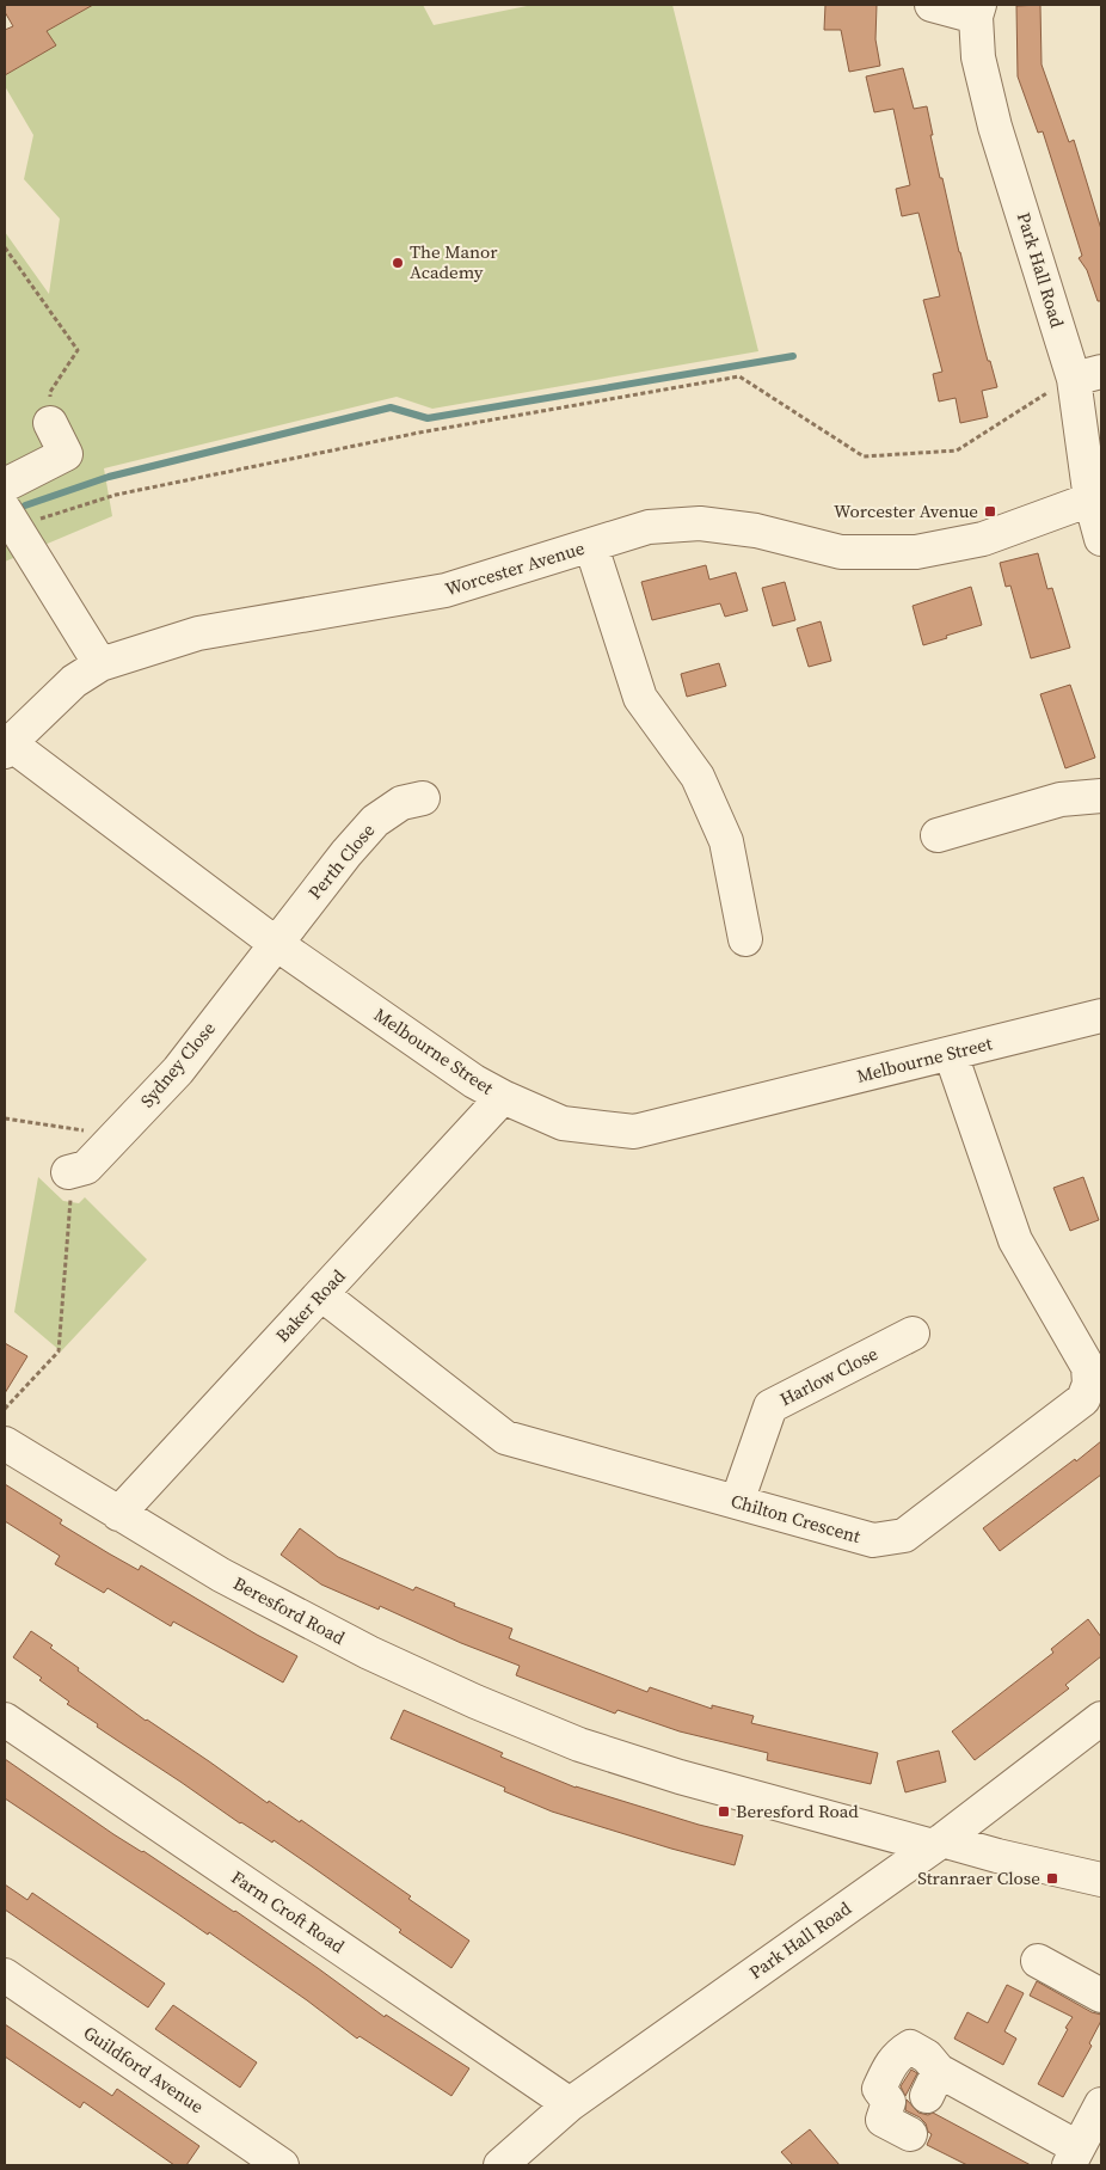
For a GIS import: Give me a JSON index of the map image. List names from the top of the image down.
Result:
{
  "streets": {
    "street": [
      "Park Hall Road",
      "Worcester Avenue",
      "Perth Close",
      "Melbourne Street",
      "Sydney Close",
      "Baker Road",
      "Harlow Close",
      "Chilton Crescent",
      "Beresford Road",
      "Farm Croft Road",
      "Guildford Avenue"
    ]
  },
  "crossings": [
    ["Park Hall Road", "Worcester Avenue"],
    ["Park Hall Road", "Beresford Road"],
    ["Park Hall Road", "Farm Croft Road"],
    ["Worcester Avenue", "Melbourne Street"],
    ["Perth Close", "Melbourne Street"],
    ["Perth Close", "Sydney Close"],
    ["Melbourne Street", "Sydney Close"],
    ["Melbourne Street", "Baker Road"],
    ["Melbourne Street", "Chilton Crescent"],
    ["Baker Road", "Chilton Crescent"],
    ["Baker Road", "Beresford Road"],
    ["Harlow Close", "Chilton Crescent"]
  ],
  "places": {
    "other": ["The Manor Academy"],
    "transit": ["Worcester Avenue", "Beresford Road", "Stranraer Close"]
  }
}
